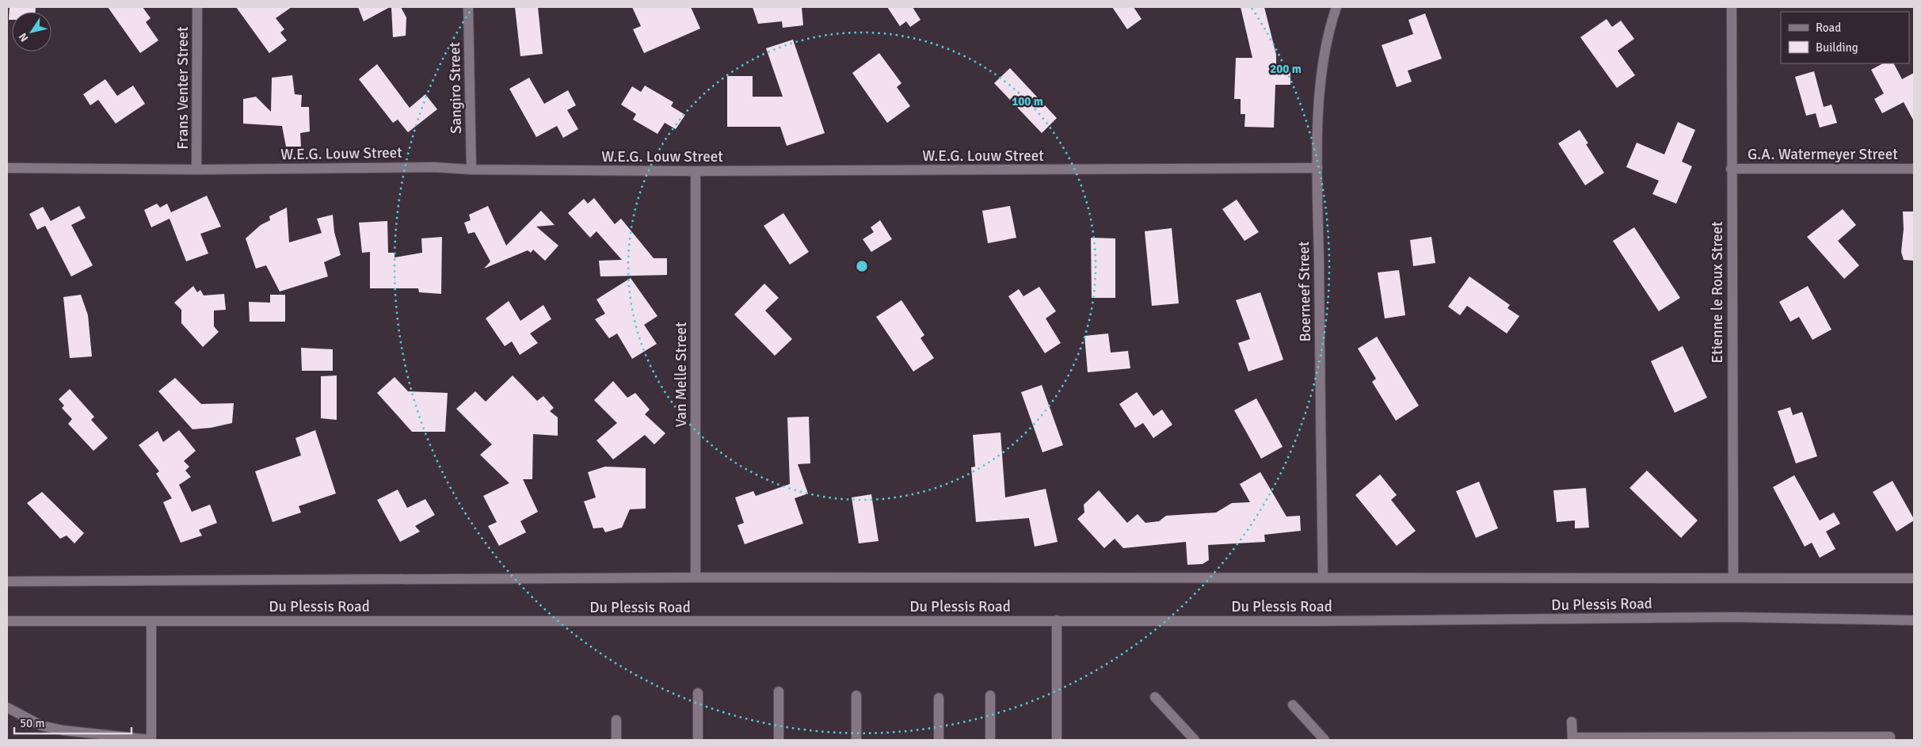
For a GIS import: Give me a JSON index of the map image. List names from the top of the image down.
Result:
{
  "streets": {
    "street": [
      "Frans Venter Street",
      "Sangiro Street",
      "W.E.G. Louw Street",
      "G.A. Watermeyer Street",
      "Boerneef Street",
      "Etienne le Roux Street",
      "Van Melle Street",
      "Du Plessis Road"
    ]
  },
  "crossings": [
    ["Frans Venter Street", "W.E.G. Louw Street"],
    ["Sangiro Street", "W.E.G. Louw Street"],
    ["W.E.G. Louw Street", "Boerneef Street"],
    ["W.E.G. Louw Street", "Van Melle Street"],
    ["G.A. Watermeyer Street", "Etienne le Roux Street"],
    ["Boerneef Street", "Du Plessis Road"],
    ["Etienne le Roux Street", "Du Plessis Road"],
    ["Van Melle Street", "Du Plessis Road"]
  ],
  "legend": ["Road", "Building"],
  "scale_bar": "50 m",
  "north": "bottom left",
  "rings": ["200 m", "100 m"]
}
